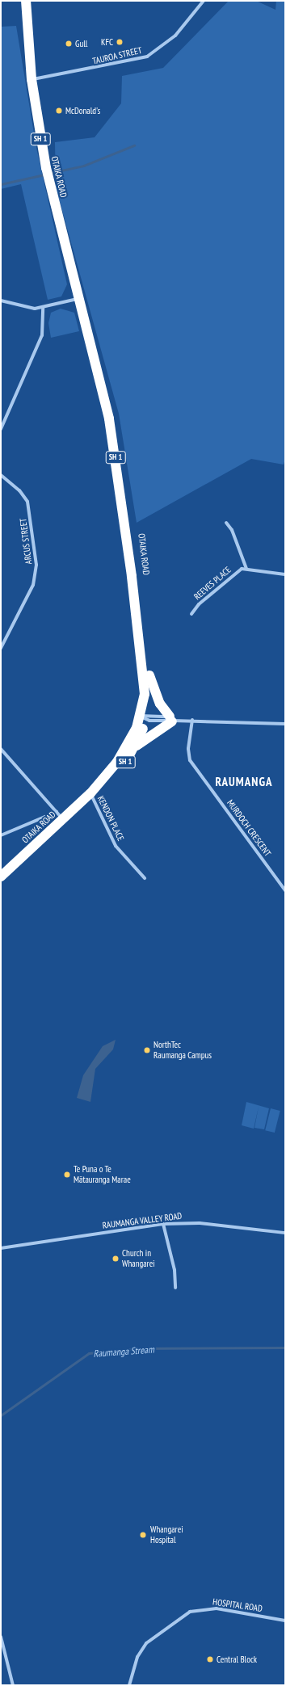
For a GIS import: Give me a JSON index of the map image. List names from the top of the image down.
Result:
{
  "streets": {
    "highway": ["SH 1", "OTAIKA ROAD"],
    "street": [
      "TAUROA STREET",
      "ARCUS STREET",
      "REEVES PLACE",
      "KENDON PLACE",
      "MURDOCH CRESCENT",
      "RAUMANGA VALLEY ROAD",
      "HOSPITAL ROAD"
    ]
  },
  "crossings": [
    ["TAUROA STREET", "OTAIKA ROAD"],
    ["OTAIKA ROAD", "KENDON PLACE"]
  ],
  "districts": ["RAUMANGA"],
  "water": ["Raumanga Stream"],
  "places": [
    "KFC",
    "Gull",
    "McDonald's",
    "NorthTec Raumanga Campus",
    "Te Puna o Te Mātauranga Marae",
    "Church in Whangarei",
    "Whangarei Hospital",
    "Central Block"
  ]
}
